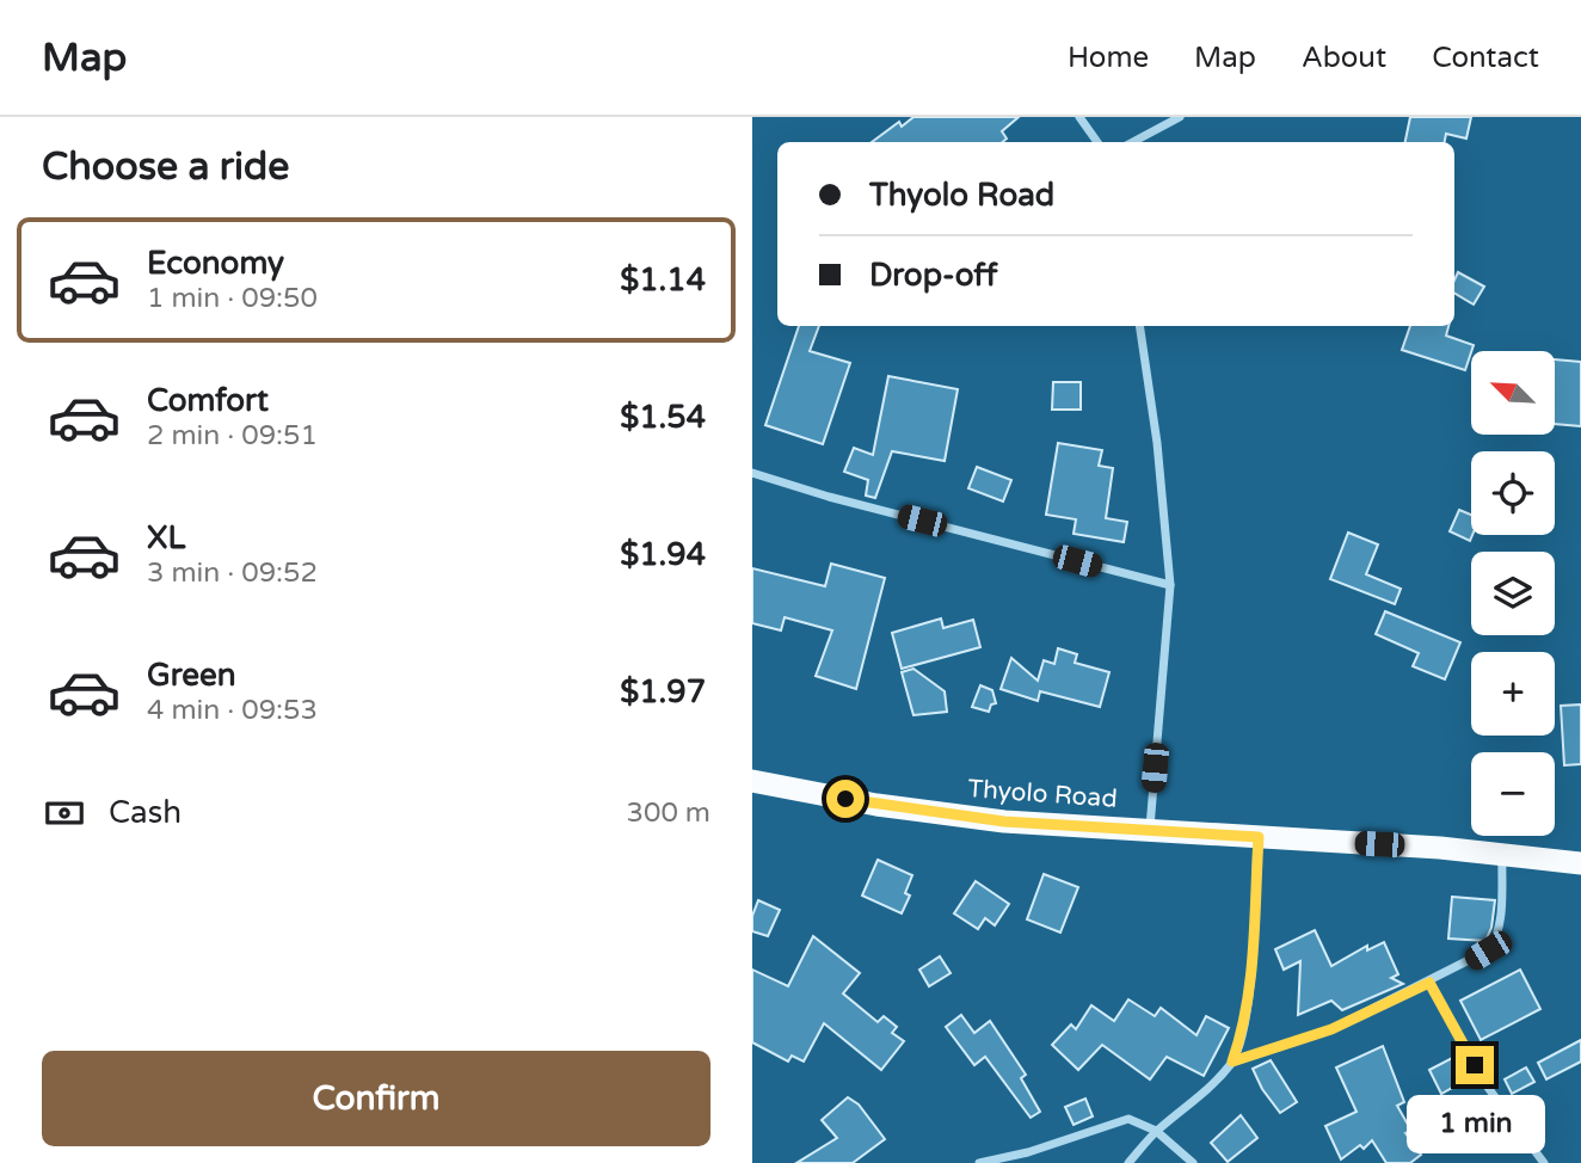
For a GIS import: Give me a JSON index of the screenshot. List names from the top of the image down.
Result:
{
  "streets": {
    "highway": ["Thyolo Road"]
  },
  "north": "top left",
  "page": {
    "header": "Map",
    "nav": [
      "Home",
      "Map",
      "About",
      "Contact"
    ],
    "heading": "Choose a ride",
    "banner": ["Thyolo Road", "Drop-off"],
    "list": [
      {
        "name": "Economy",
        "note": "1 min · 09:50",
        "value": "$1.14"
      },
      {
        "name": "Comfort",
        "note": "2 min · 09:51",
        "value": "$1.54"
      },
      {
        "name": "XL",
        "note": "3 min · 09:52",
        "value": "$1.94"
      },
      {
        "name": "Green",
        "note": "4 min · 09:53",
        "value": "$1.97"
      }
    ],
    "map_buttons": ["+", "−"],
    "pay": ["Cash", "300 m"],
    "buttons": "Confirm",
    "bubble": "1 min"
  }
}
